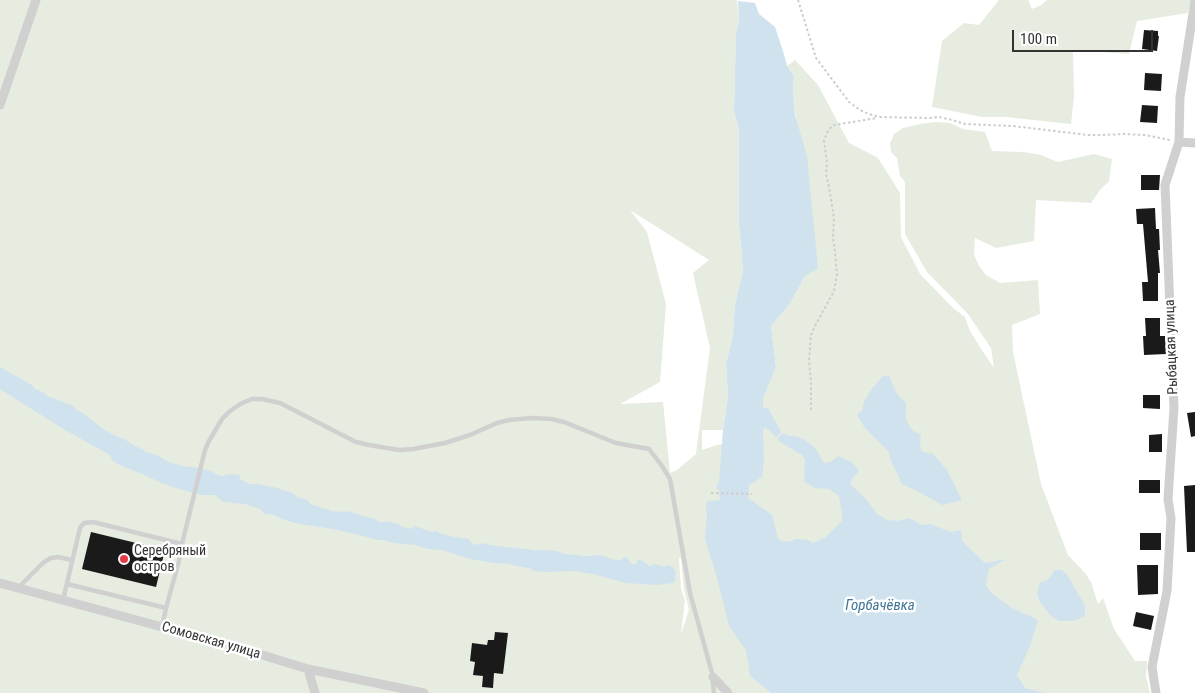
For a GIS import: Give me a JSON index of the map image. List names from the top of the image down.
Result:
{
  "streets": {
    "street": ["Рыбацкая улица", "Сомовская улица"]
  },
  "water": ["Горбачёвка"],
  "places": ["Серебряный остров"],
  "scale_bar": "100 m"
}
